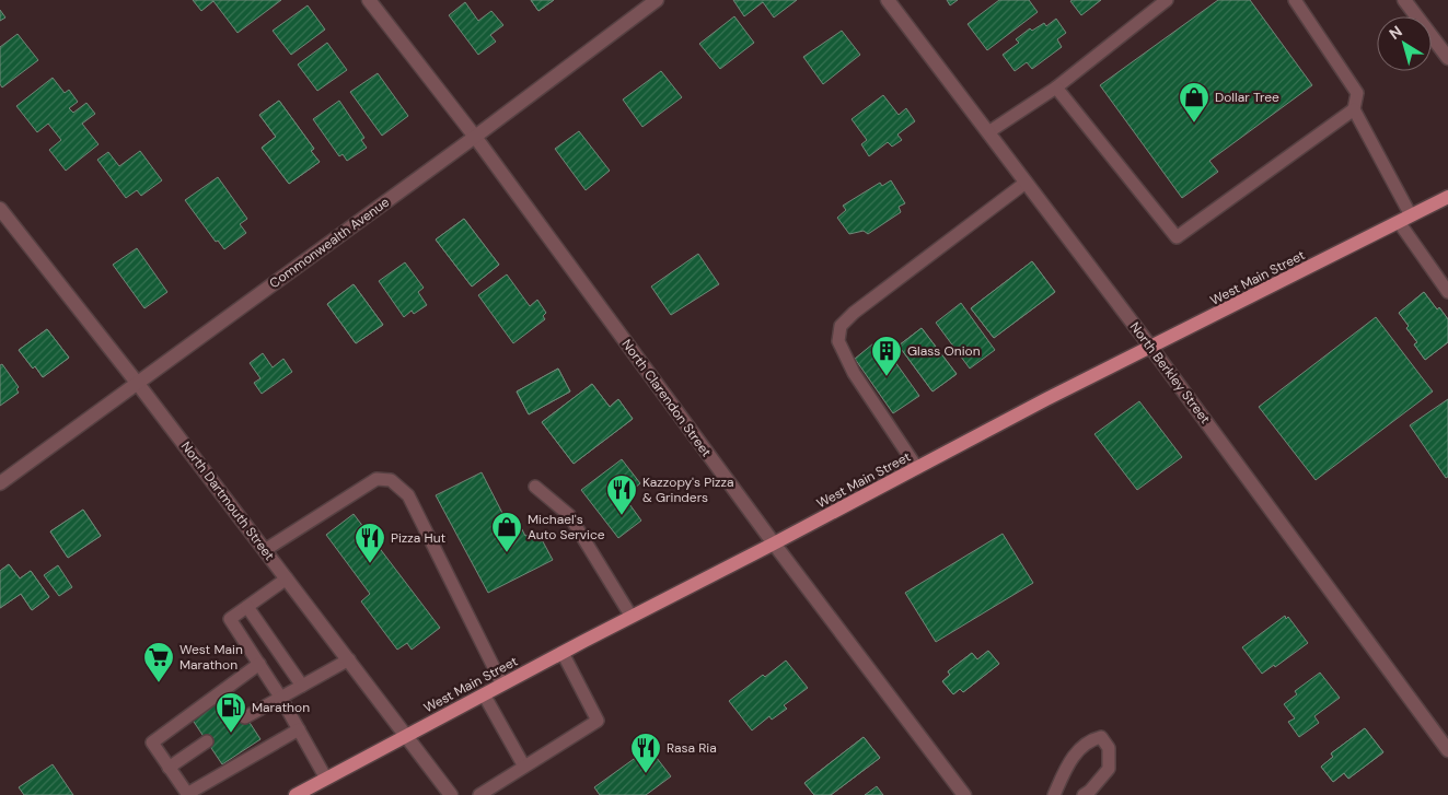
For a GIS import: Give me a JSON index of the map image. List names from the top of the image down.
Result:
{
  "streets": {
    "main road": ["West Main Street"],
    "street": [
      "Commonwealth Avenue",
      "North Berkley Street",
      "North Clarendon Street",
      "North Dartmouth Street"
    ]
  },
  "crossings": [
    ["Commonwealth Avenue", "North Clarendon Street"],
    ["Commonwealth Avenue", "North Dartmouth Street"],
    ["West Main Street", "North Berkley Street"],
    ["West Main Street", "North Clarendon Street"],
    ["West Main Street", "North Dartmouth Street"]
  ],
  "places": {
    "shop": ["Dollar Tree", "Michael's Auto Service"],
    "building": ["Glass Onion"],
    "restaurant": ["Kazzopy's Pizza & Grinders", "Pizza Hut", "Rasa Ria"],
    "supermarket": ["West Main Marathon"],
    "fuel station": ["Marathon"]
  },
  "north": "top left"
}
